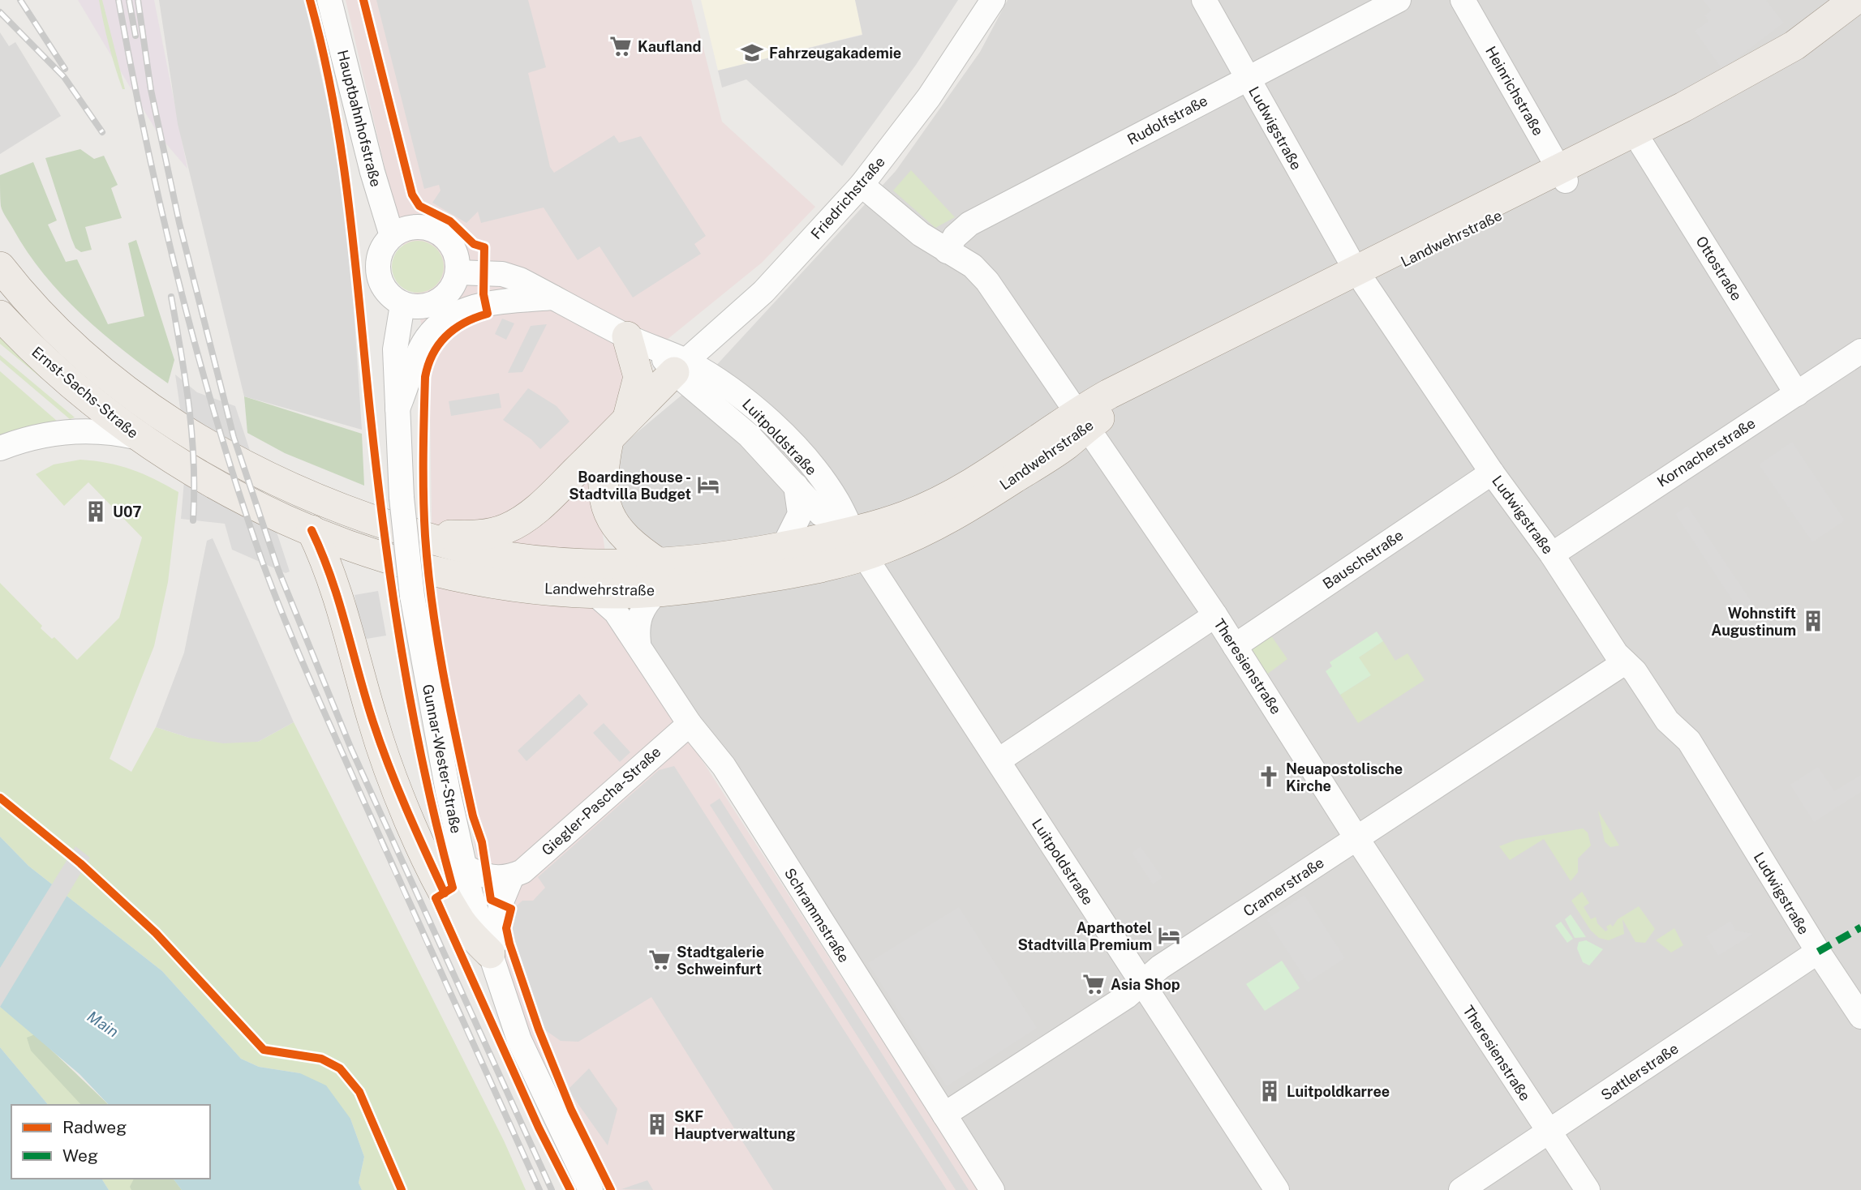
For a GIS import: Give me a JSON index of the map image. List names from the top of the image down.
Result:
{
  "streets": {
    "main road": ["Landwehrstraße", "Ernst-Sachs-Straße"],
    "street": [
      "Heinrichstraße",
      "Hauptbahnhofstraße",
      "Rudolfstraße",
      "Ludwigstraße",
      "Friedrichstraße",
      "Ottostraße",
      "Luitpoldstraße",
      "Kornacherstraße",
      "Bauschstraße",
      "Theresienstraße",
      "Gunnar-Wester-Straße",
      "Giegler-Pascha-Straße",
      "Cramerstraße",
      "Schrammstraße",
      "Sattlerstraße"
    ]
  },
  "crossings": [
    ["Heinrichstraße", "Landwehrstraße"],
    ["Hauptbahnhofstraße", "Luitpoldstraße"],
    ["Hauptbahnhofstraße", "Gunnar-Wester-Straße"],
    ["Rudolfstraße", "Ludwigstraße"],
    ["Rudolfstraße", "Theresienstraße"],
    ["Ludwigstraße", "Landwehrstraße"],
    ["Ludwigstraße", "Kornacherstraße"],
    ["Ludwigstraße", "Bauschstraße"],
    ["Ludwigstraße", "Cramerstraße"],
    ["Ludwigstraße", "Sattlerstraße"],
    ["Friedrichstraße", "Landwehrstraße"],
    ["Friedrichstraße", "Luitpoldstraße"],
    ["Friedrichstraße", "Theresienstraße"],
    ["Landwehrstraße", "Ottostraße"],
    ["Landwehrstraße", "Ernst-Sachs-Straße"],
    ["Landwehrstraße", "Luitpoldstraße"],
    ["Landwehrstraße", "Theresienstraße"],
    ["Landwehrstraße", "Schrammstraße"],
    ["Ottostraße", "Kornacherstraße"],
    ["Luitpoldstraße", "Gunnar-Wester-Straße"],
    ["Luitpoldstraße", "Cramerstraße"],
    ["Bauschstraße", "Theresienstraße"],
    ["Theresienstraße", "Cramerstraße"],
    ["Theresienstraße", "Sattlerstraße"],
    ["Giegler-Pascha-Straße", "Schrammstraße"],
    ["Cramerstraße", "Schrammstraße"]
  ],
  "water": ["Main"],
  "places": {
    "supermarket": ["Kaufland", "Stadtgalerie Schweinfurt", "Asia Shop"],
    "school or university": ["Fahrzeugakademie"],
    "hotel": ["Boardinghouse - Stadtvilla Budget", "Aparthotel Stadtvilla Premium"],
    "building": [
      "U07",
      "Wohnstift Augustinum",
      "Luitpoldkarree",
      "SKF Hauptverwaltung"
    ],
    "church": ["Neuapostolische Kirche"]
  },
  "legend": ["Radweg", "Weg"]
}
